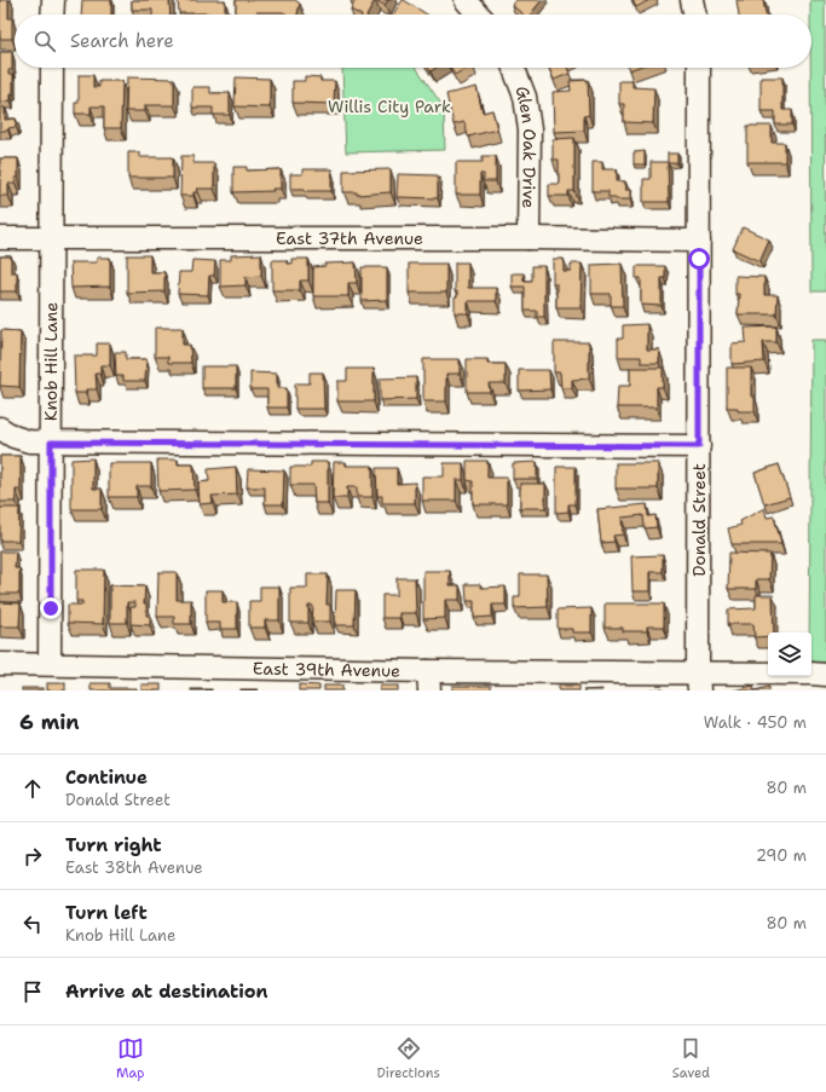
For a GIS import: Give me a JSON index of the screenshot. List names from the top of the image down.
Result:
{
  "streets": {
    "street": [
      "Glen Oak Drive",
      "East 37th Avenue",
      "Knob Hill Lane",
      "Donald Street",
      "East 39th Avenue"
    ]
  },
  "crossings": [
    ["Glen Oak Drive", "East 37th Avenue"],
    ["East 37th Avenue", "Knob Hill Lane"],
    ["East 37th Avenue", "Donald Street"],
    ["Knob Hill Lane", "East 39th Avenue"],
    ["Donald Street", "East 39th Avenue"]
  ],
  "parks": ["Willis City Park"],
  "page": {
    "search": "Search here",
    "heading": ["6 min", "Walk · 450 m"],
    "list": [
      ["Continue", "Donald Street", "80 m"],
      ["Turn right", "East 38th Avenue", "290 m"],
      ["Turn left", "Knob Hill Lane", "80 m"],
      "Arrive at destination"
    ],
    "nav": ["Map", "Directions", "Saved"]
  }
}
